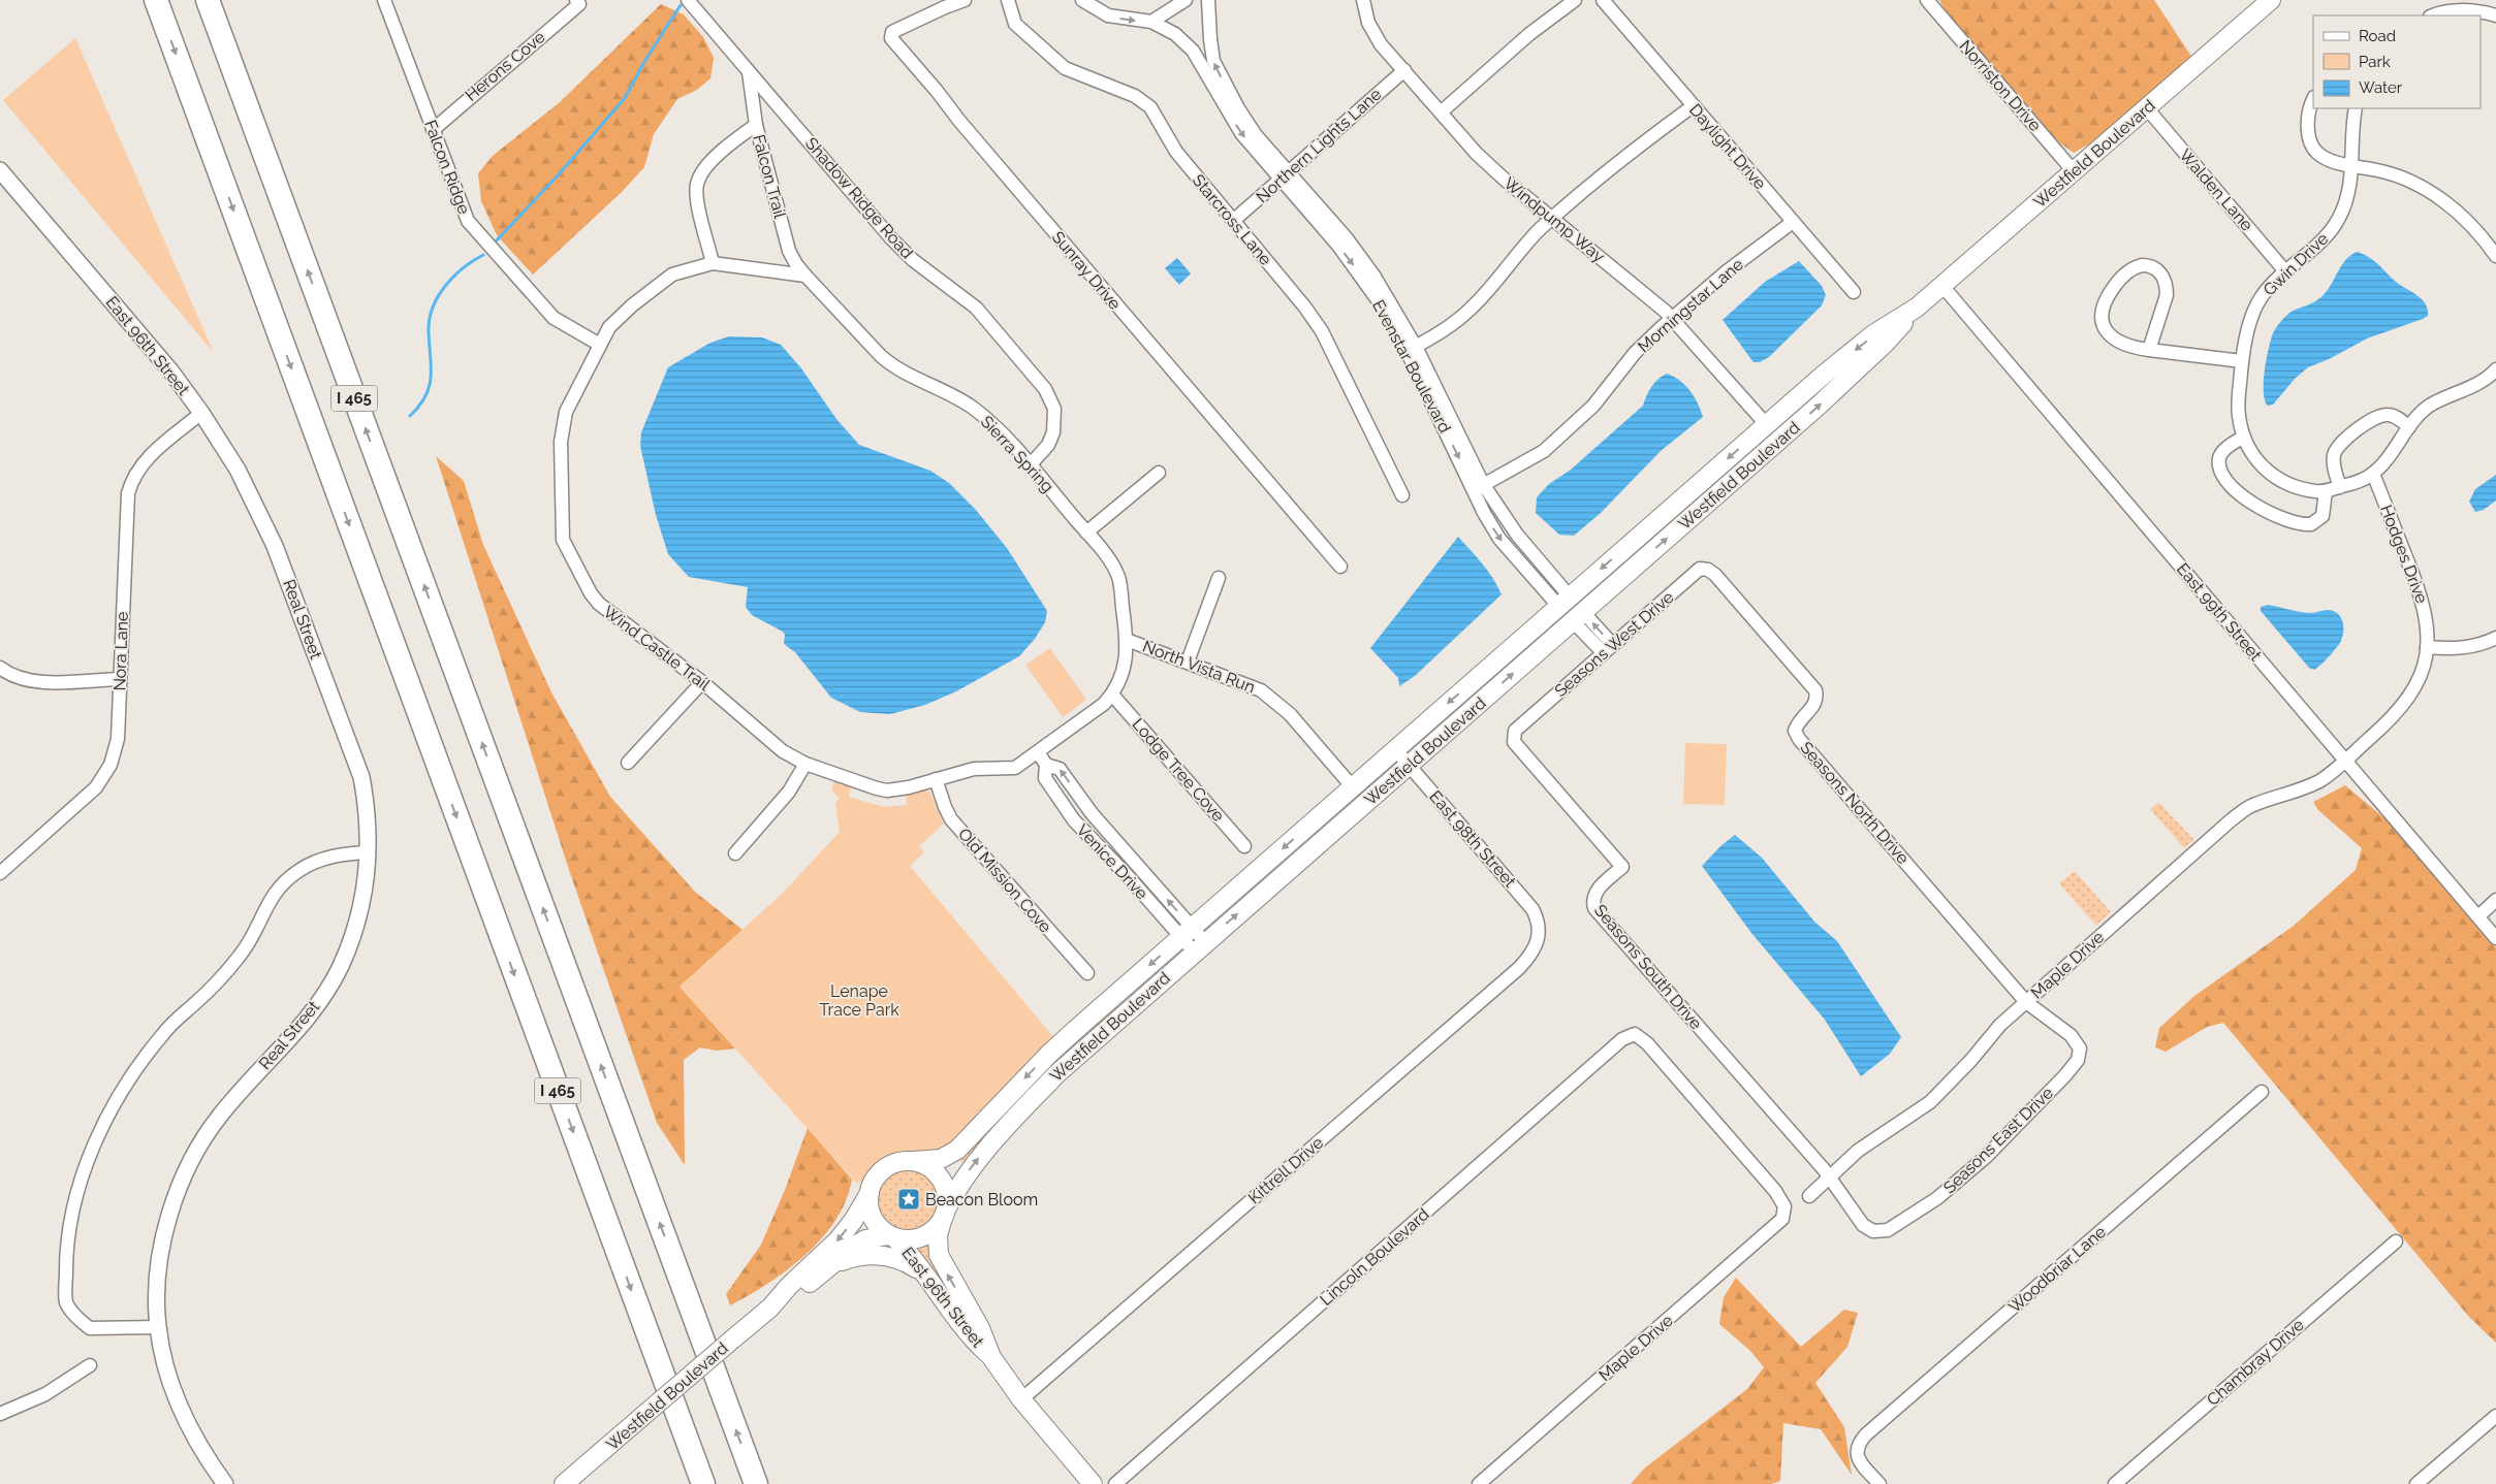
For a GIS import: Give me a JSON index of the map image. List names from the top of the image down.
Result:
{
  "streets": {
    "highway": ["I 465"],
    "main road": ["Westfield Boulevard", "East 96th Street"],
    "street": [
      "Herons Cove",
      "Norriston Drive",
      "Northern Lights Lane",
      "Daylight Drive",
      "Falcon Ridge",
      "Falcon Trail",
      "Walden Lane",
      "Shadow Ridge Road",
      "Starcross Lane",
      "Windpump Way",
      "Gwin Drive",
      "Sunray Drive",
      "Morningstar Lane",
      "Evenstar Boulevard",
      "Sierra Spring",
      "Hodges Drive",
      "East 99th Street",
      "Real Street",
      "Seasons West Drive",
      "Wind Castle Trail",
      "Nora Lane",
      "North Vista Run",
      "Lodge Tree Cove",
      "Seasons North Drive",
      "East 98th Street",
      "Venice Drive",
      "Old Mission Cove",
      "Maple Drive",
      "Seasons South Drive",
      "Seasons East Drive",
      "Kittrell Drive",
      "Lincoln Boulevard",
      "Woodbriar Lane",
      "Chambray Drive"
    ]
  },
  "crossings": [
    ["Herons Cove", "Falcon Ridge"],
    ["Norriston Drive", "Westfield Boulevard"],
    ["Northern Lights Lane", "Starcross Lane"],
    ["Northern Lights Lane", "Windpump Way"],
    ["Northern Lights Lane", "Evenstar Boulevard"],
    ["Daylight Drive", "Morningstar Lane"],
    ["Westfield Boulevard", "Walden Lane"],
    ["Westfield Boulevard", "Windpump Way"],
    ["Westfield Boulevard", "East 96th Street"],
    ["Westfield Boulevard", "Evenstar Boulevard"],
    ["Westfield Boulevard", "East 99th Street"],
    ["Westfield Boulevard", "North Vista Run"],
    ["Westfield Boulevard", "East 98th Street"],
    ["Westfield Boulevard", "Venice Drive"],
    ["Falcon Ridge", "Wind Castle Trail"],
    ["Falcon Trail", "Shadow Ridge Road"],
    ["Falcon Trail", "Sierra Spring"],
    ["Walden Lane", "Gwin Drive"],
    ["Shadow Ridge Road", "Sierra Spring"],
    ["Windpump Way", "Morningstar Lane"],
    ["Morningstar Lane", "Evenstar Boulevard"],
    ["East 96th Street", "Real Street"],
    ["East 96th Street", "Nora Lane"],
    ["East 96th Street", "Kittrell Drive"],
    ["Sierra Spring", "Wind Castle Trail"],
    ["Sierra Spring", "North Vista Run"],
    ["Sierra Spring", "Lodge Tree Cove"],
    ["Sierra Spring", "Venice Drive"],
    ["Hodges Drive", "East 99th Street"],
    ["Hodges Drive", "Maple Drive"],
    ["East 99th Street", "Maple Drive"],
    ["Seasons West Drive", "Seasons North Drive"],
    ["Seasons West Drive", "Seasons South Drive"],
    ["Wind Castle Trail", "Venice Drive"],
    ["Wind Castle Trail", "Old Mission Cove"],
    ["Seasons North Drive", "Maple Drive"],
    ["Seasons North Drive", "Seasons East Drive"],
    ["East 98th Street", "Kittrell Drive"],
    ["Maple Drive", "Seasons South Drive"],
    ["Maple Drive", "Seasons East Drive"],
    ["Maple Drive", "Lincoln Boulevard"],
    ["Seasons South Drive", "Seasons East Drive"]
  ],
  "parks": ["Lenape Trace Park"],
  "places": {
    "place": ["Beacon Bloom"]
  },
  "legend": ["Road", "Park", "Water"]
}
